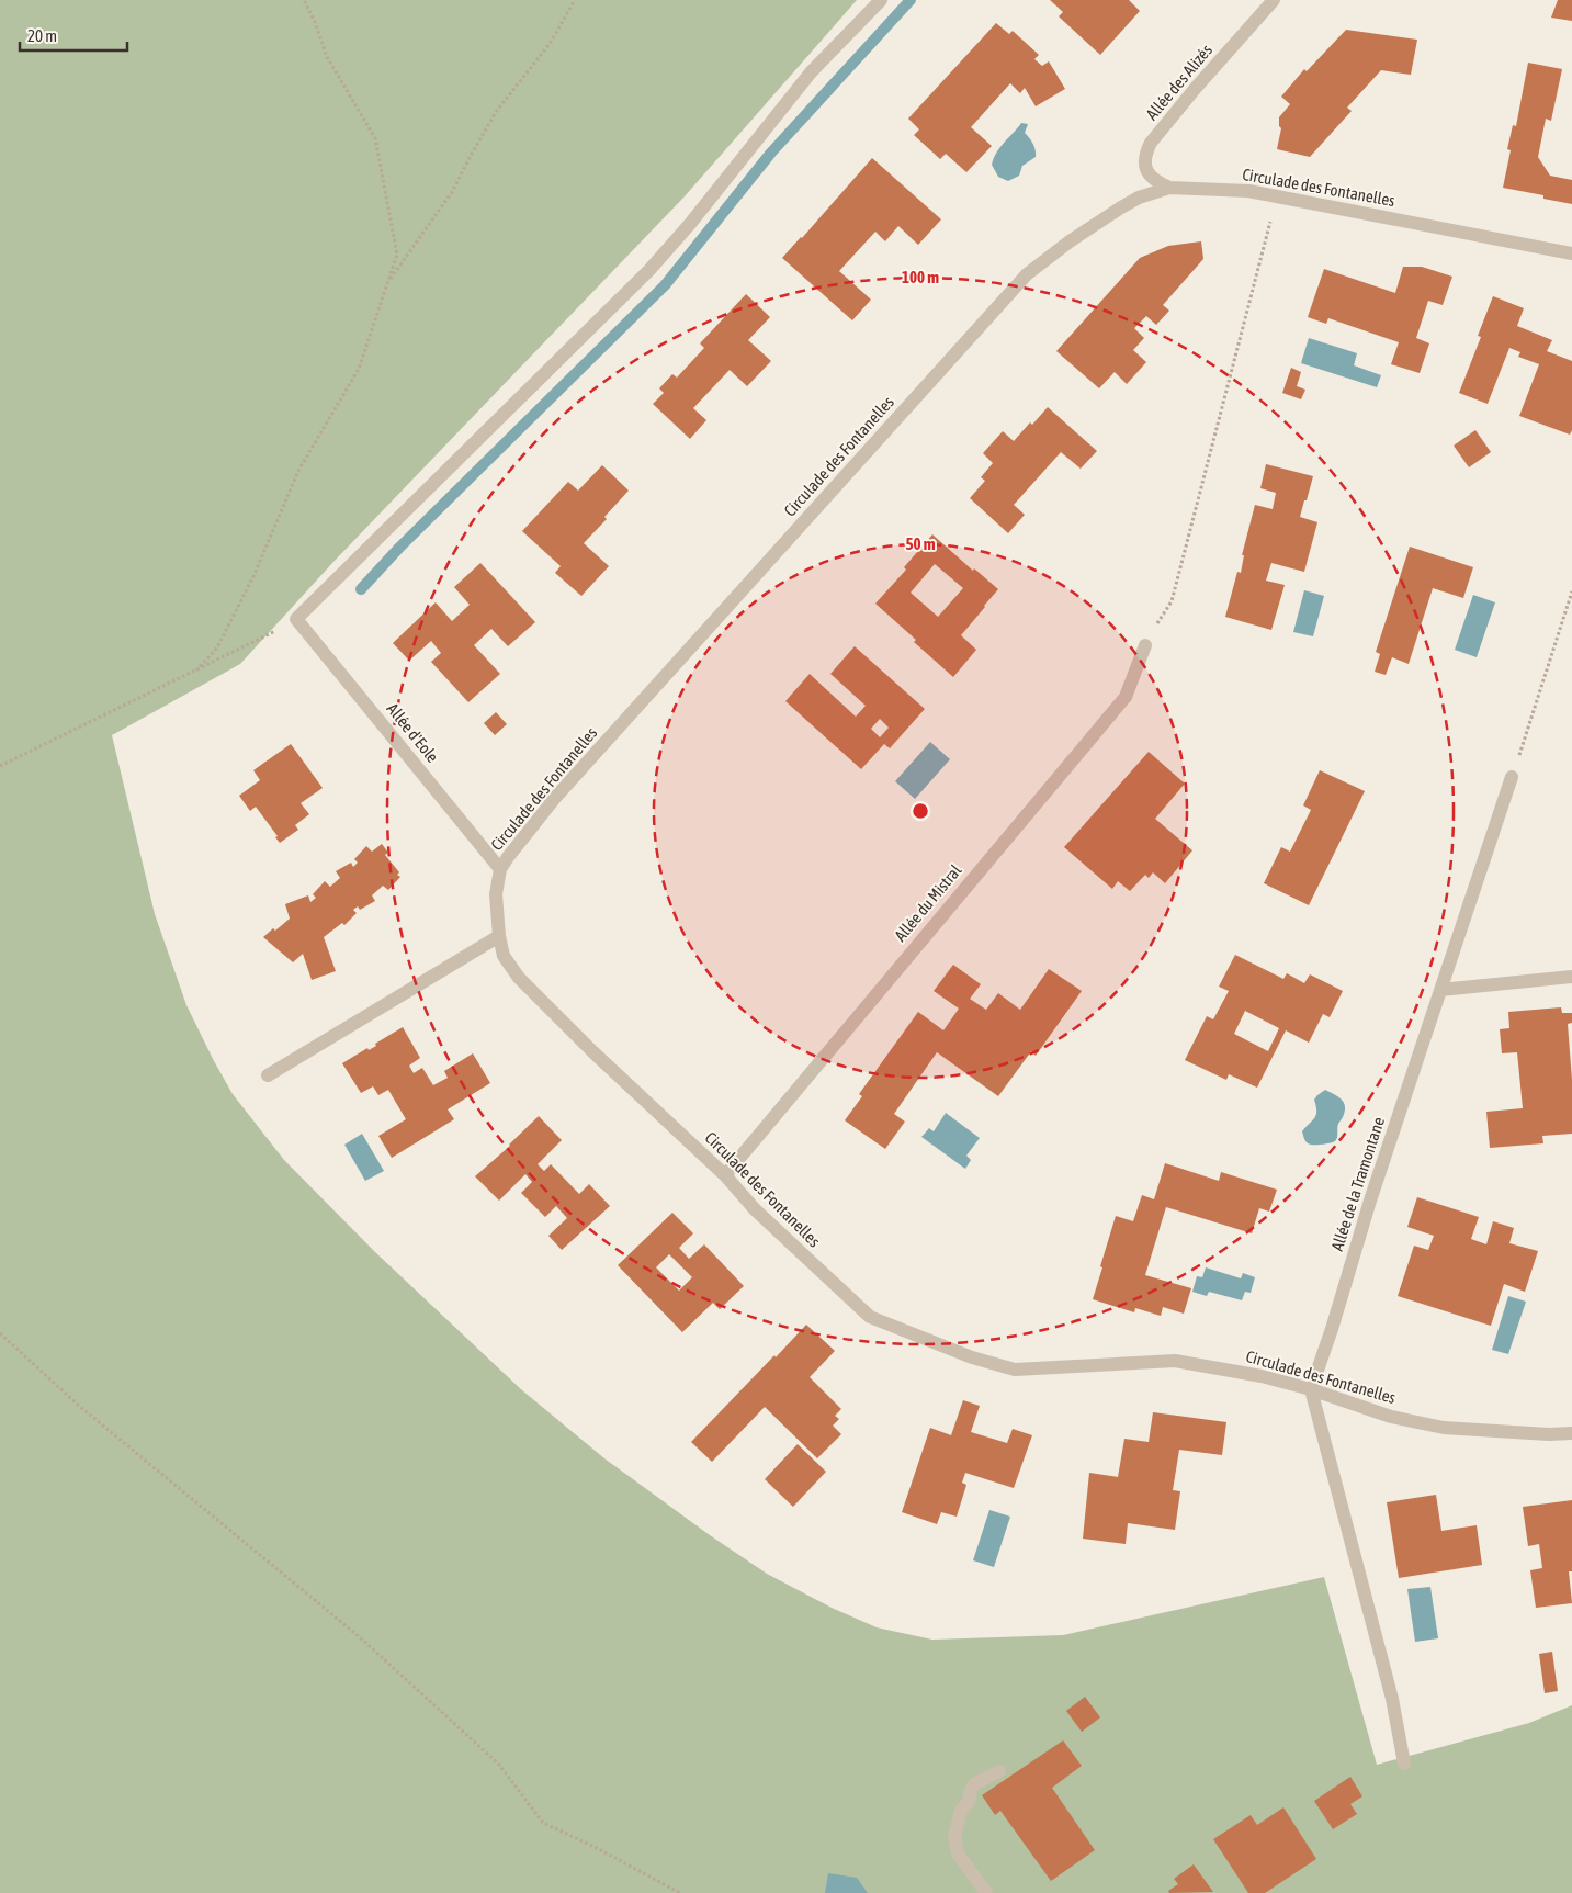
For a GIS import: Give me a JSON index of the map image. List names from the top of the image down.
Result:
{
  "streets": {
    "street": [
      "Allée des Alizés",
      "Circulade des Fontanelles",
      "Allée d'Eole",
      "Allée du Mistral",
      "Allée de la Tramontane"
    ]
  },
  "crossings": [
    ["Allée des Alizés", "Circulade des Fontanelles"],
    ["Circulade des Fontanelles", "Allée d'Eole"],
    ["Circulade des Fontanelles", "Allée du Mistral"],
    ["Circulade des Fontanelles", "Allée de la Tramontane"]
  ],
  "scale_bar": "20 m",
  "rings": ["100 m", "50 m"]
}
